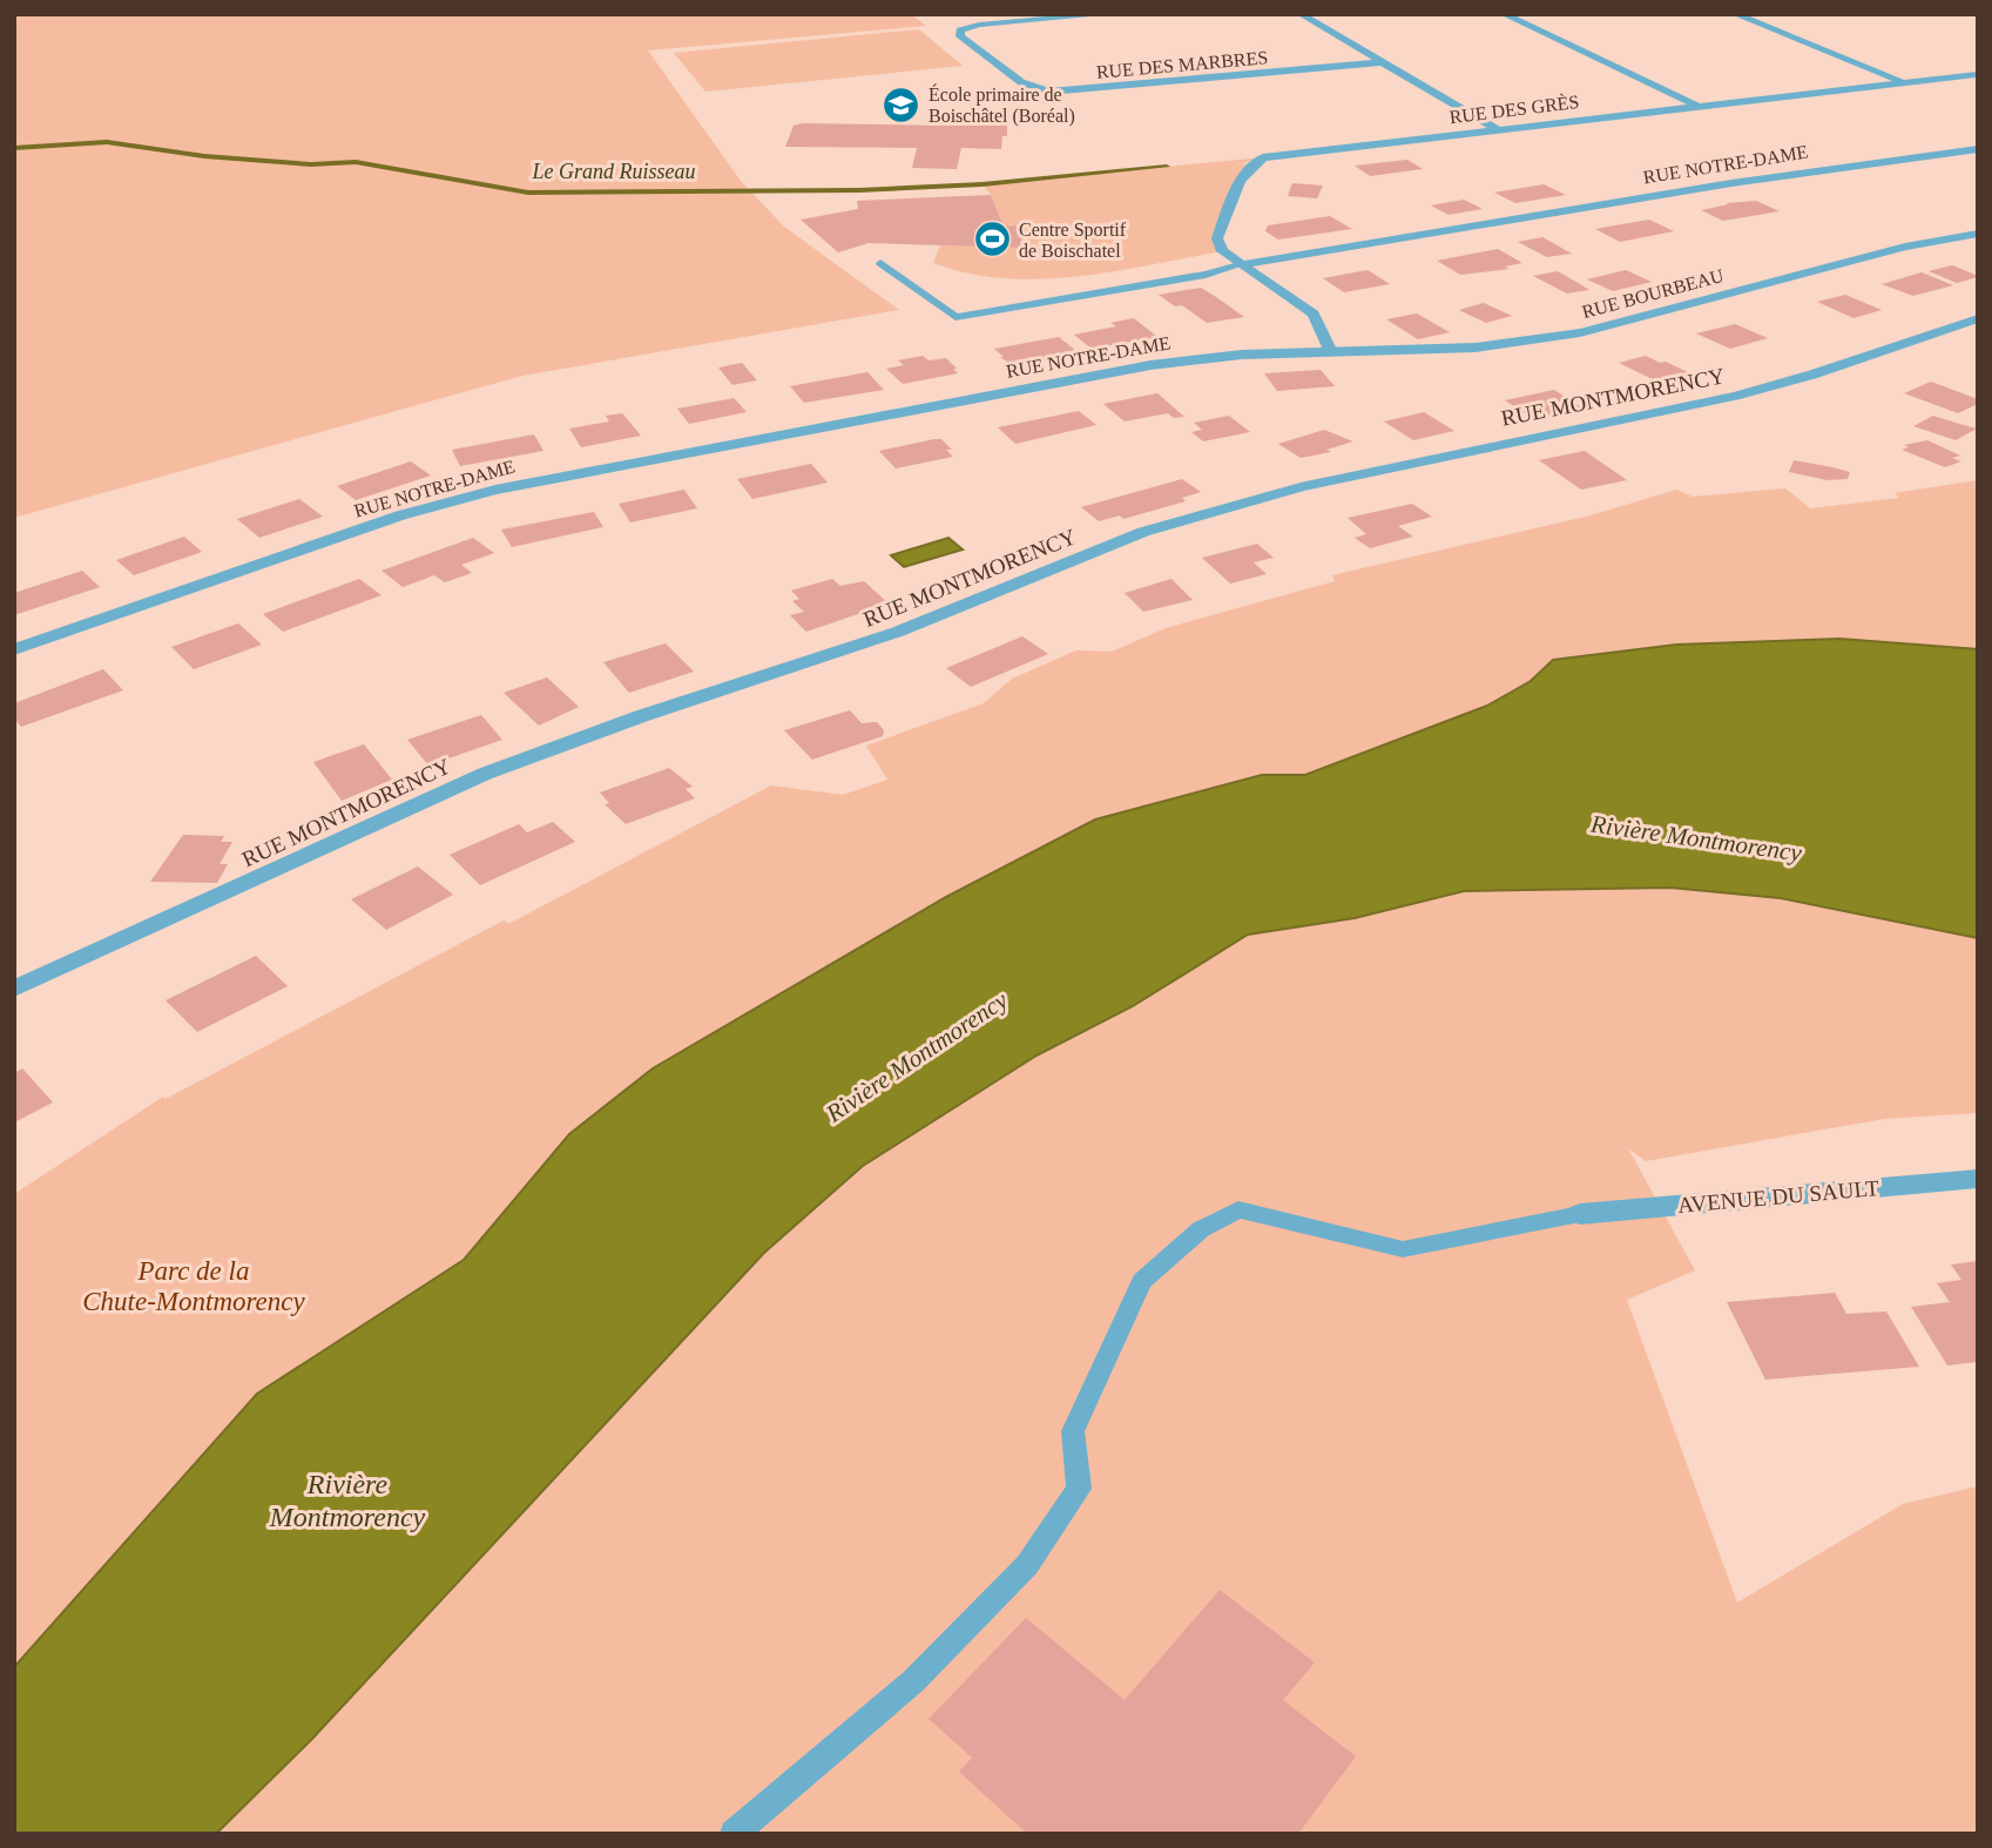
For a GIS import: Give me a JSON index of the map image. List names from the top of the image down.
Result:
{
  "streets": {
    "street": [
      "RUE DES MARBRES",
      "RUE DES GRÈS",
      "RUE NOTRE-DAME",
      "RUE BOURBEAU",
      "RUE MONTMORENCY",
      "AVENUE DU SAULT"
    ]
  },
  "crossings": [
    ["RUE DES GRÈS", "RUE NOTRE-DAME"],
    ["RUE NOTRE-DAME", "RUE BOURBEAU"]
  ],
  "water": ["Le Grand Ruisseau", "Rivière Montmorency"],
  "parks": ["Parc de la Chute-Montmorency"],
  "places": {
    "school or university": ["École primaire de Boischâtel (Boréal)"],
    "sports": ["Centre Sportif de Boischatel"]
  }
}
